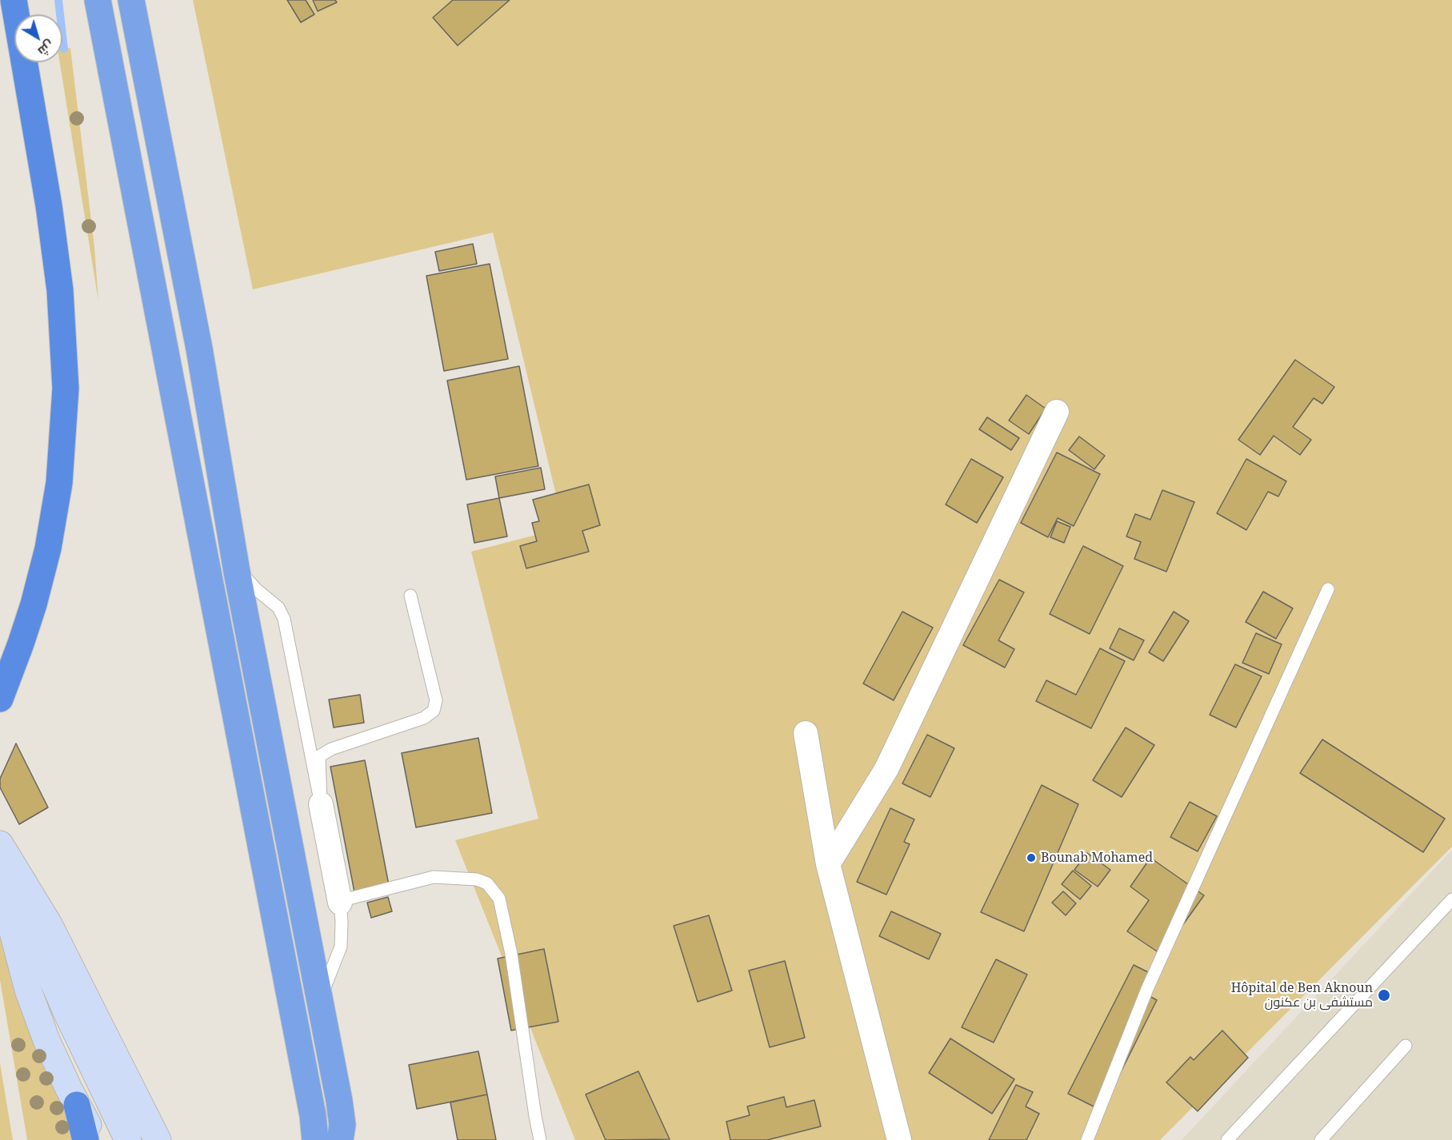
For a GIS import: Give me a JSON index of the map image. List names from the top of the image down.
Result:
{
  "places": ["Bounab Mohamed", "Hôpital de Ben Aknoun مستشفى بن عكنون"],
  "north": "bottom right"
}
